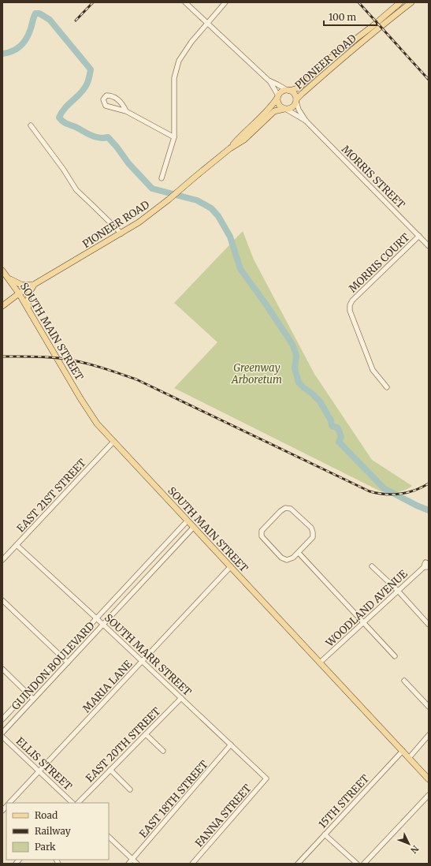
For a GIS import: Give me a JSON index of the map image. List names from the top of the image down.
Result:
{
  "streets": {
    "main road": ["PIONEER ROAD", "SOUTH MAIN STREET"],
    "street": [
      "MORRIS STREET",
      "MORRIS COURT",
      "EAST 21ST STREET",
      "WOODLAND AVENUE",
      "SOUTH MARR STREET",
      "GUINDON BOULEVARD",
      "MARIA LANE",
      "EAST 20TH STREET",
      "ELLIS STREET",
      "EAST 18TH STREET",
      "15TH STREET",
      "FANNA STREET"
    ]
  },
  "crossings": [
    ["PIONEER ROAD", "MORRIS STREET"],
    ["PIONEER ROAD", "SOUTH MAIN STREET"],
    ["MORRIS STREET", "MORRIS COURT"],
    ["SOUTH MAIN STREET", "EAST 21ST STREET"],
    ["SOUTH MAIN STREET", "WOODLAND AVENUE"],
    ["SOUTH MAIN STREET", "GUINDON BOULEVARD"],
    ["SOUTH MAIN STREET", "MARIA LANE"],
    ["SOUTH MAIN STREET", "15TH STREET"],
    ["EAST 21ST STREET", "SOUTH MARR STREET"],
    ["SOUTH MARR STREET", "GUINDON BOULEVARD"],
    ["SOUTH MARR STREET", "MARIA LANE"],
    ["SOUTH MARR STREET", "EAST 20TH STREET"],
    ["SOUTH MARR STREET", "EAST 18TH STREET"],
    ["SOUTH MARR STREET", "FANNA STREET"],
    ["MARIA LANE", "ELLIS STREET"]
  ],
  "parks": ["Greenway Arboretum"],
  "legend": ["Road", "Railway", "Park"],
  "scale_bar": "100 m",
  "north": "bottom right"
}
